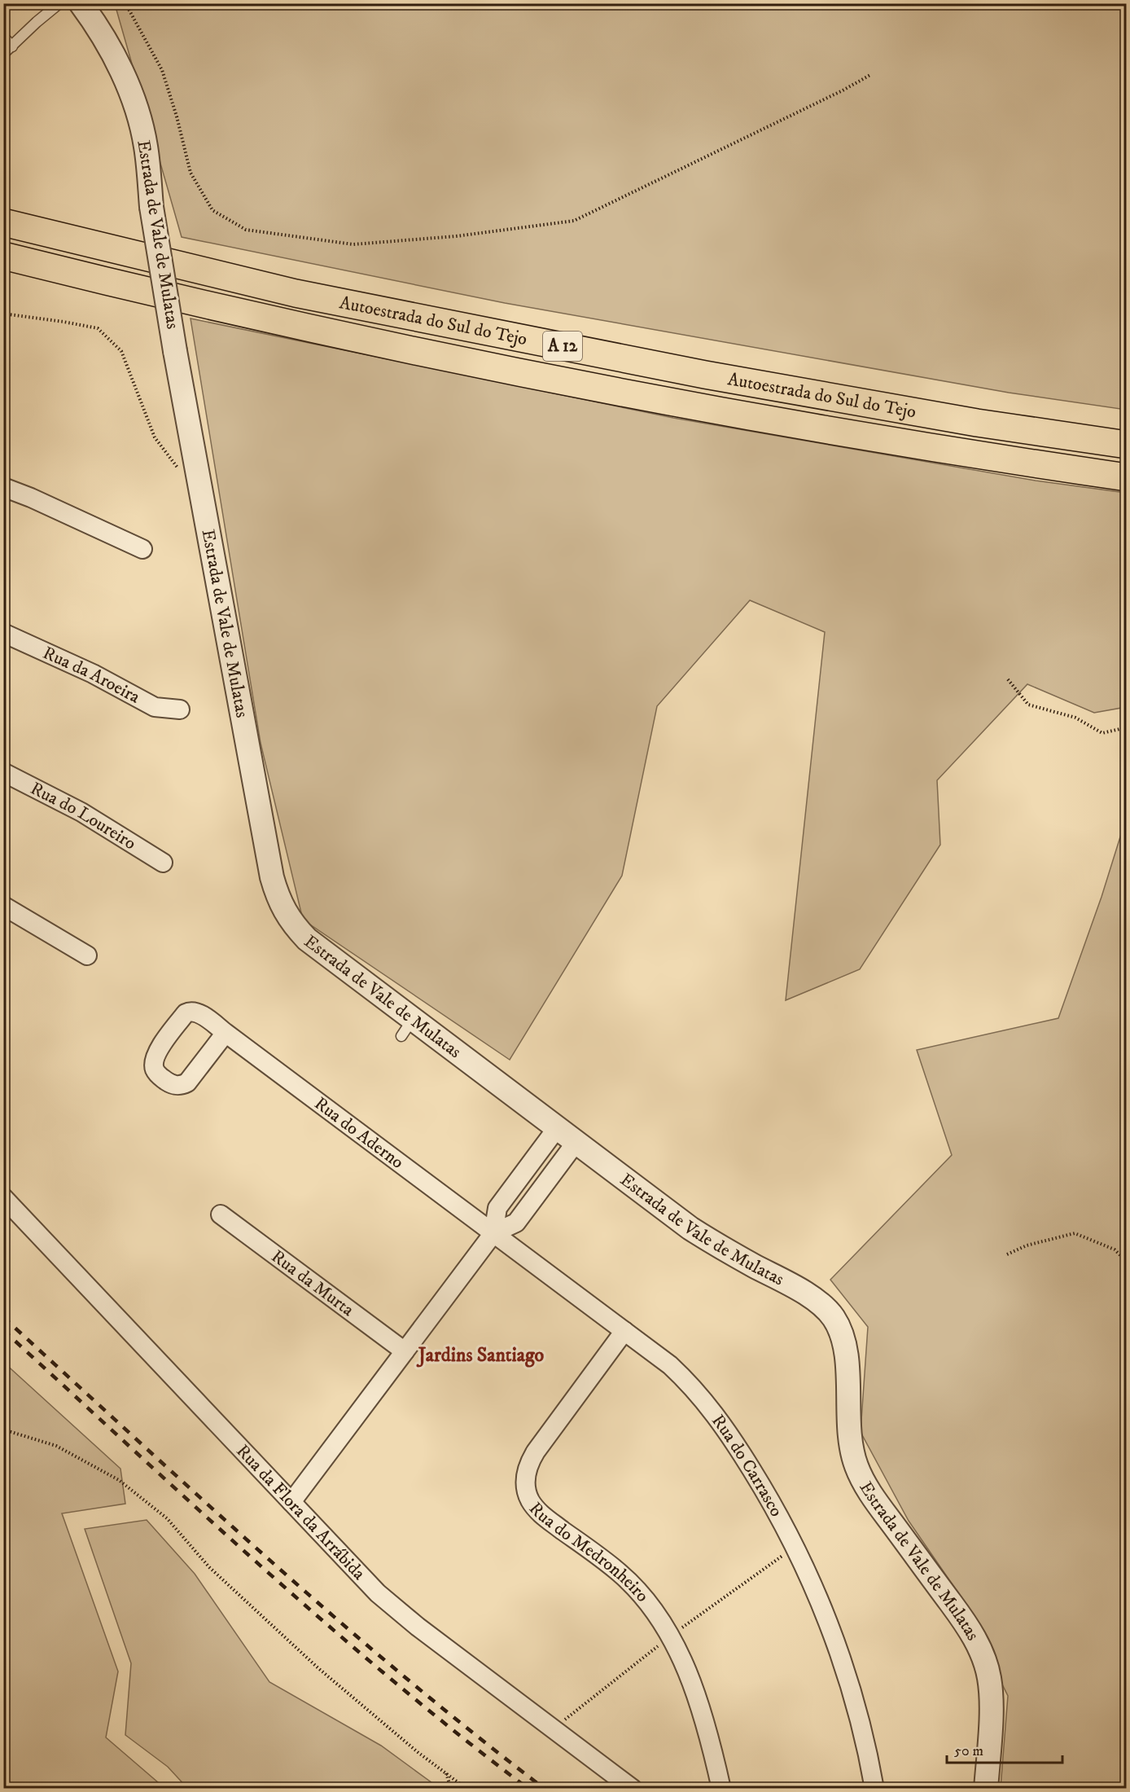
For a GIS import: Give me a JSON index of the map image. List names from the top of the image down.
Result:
{
  "streets": {
    "highway": ["Autoestrada do Sul do Tejo", "A 12"],
    "street": [
      "Estrada de Vale de Mulatas",
      "Rua da Aroeira",
      "Rua do Loureiro",
      "Rua do Aderno",
      "Rua da Murta",
      "Rua do Carrasco",
      "Rua da Flora da Arrábida",
      "Rua do Medronheiro"
    ]
  },
  "crossings": [
    ["Rua do Aderno", "Rua do Carrasco"],
    ["Rua do Carrasco", "Rua do Medronheiro"]
  ],
  "districts": ["Jardins Santiago"],
  "scale_bar": "50 m"
}
